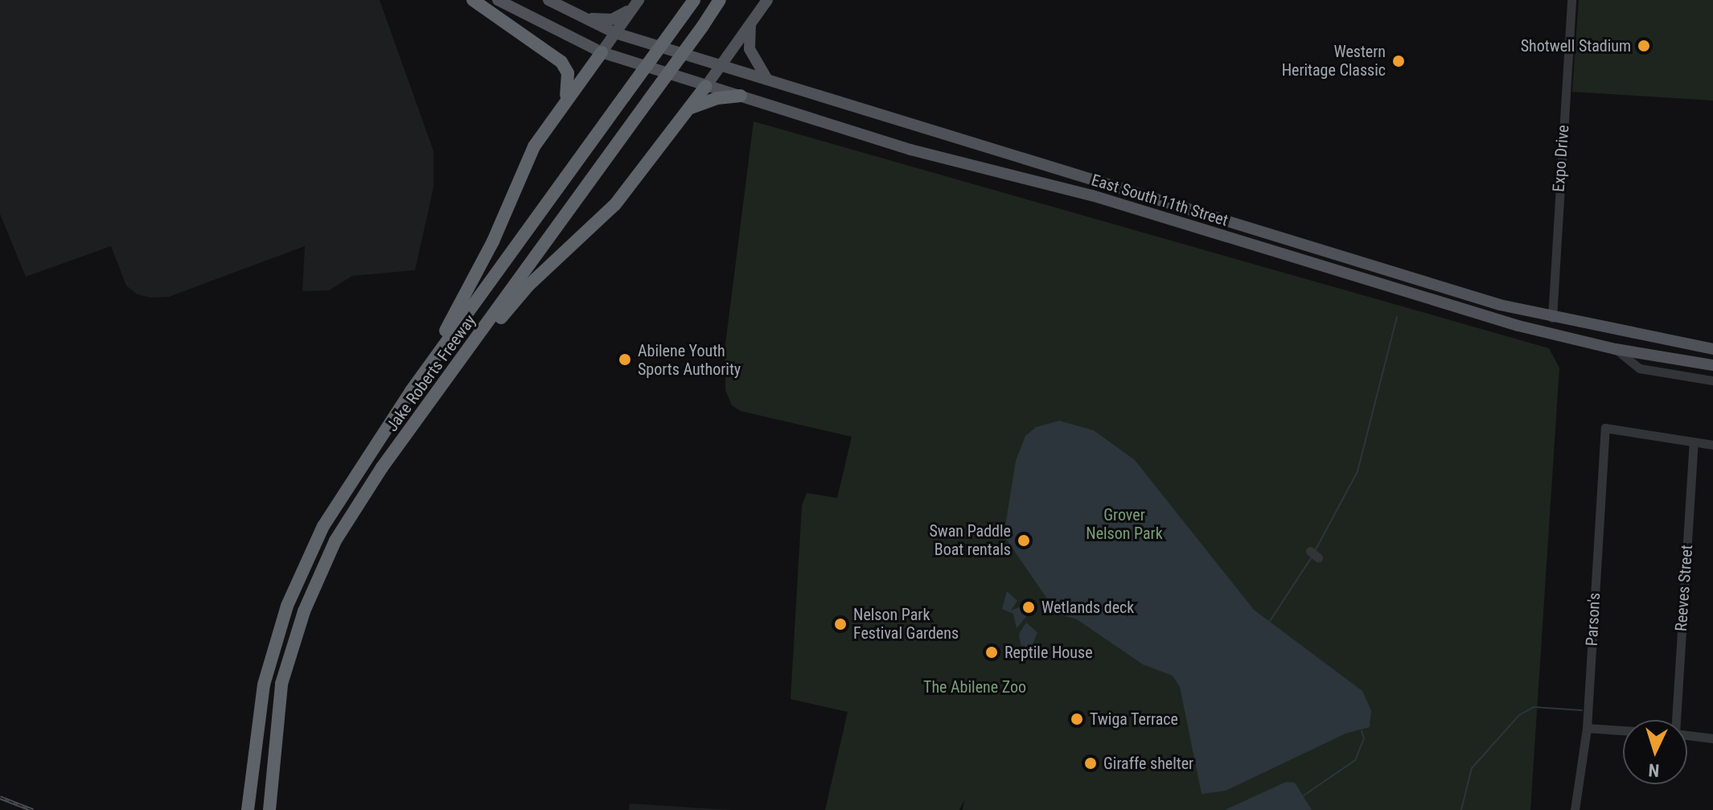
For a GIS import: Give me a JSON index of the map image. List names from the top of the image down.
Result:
{
  "streets": {
    "highway": ["Jake Roberts Freeway"],
    "main road": ["East South 11th Street"],
    "street": ["Expo Drive", "Reeves Street", "Parson's"]
  },
  "crossings": [
    ["Expo Drive", "East South 11th Street"],
    ["Reeves Street", "Parson's"]
  ],
  "parks": ["Grover Nelson Park", "The Abilene Zoo"],
  "places": [
    "Shotwell Stadium",
    "Western Heritage Classic",
    "Abilene Youth Sports Authority",
    "Swan Paddle Boat rentals",
    "Wetlands deck",
    "Nelson Park Festival Gardens",
    "Reptile House",
    "Twiga Terrace",
    "Giraffe shelter"
  ],
  "north": "bottom"
}
